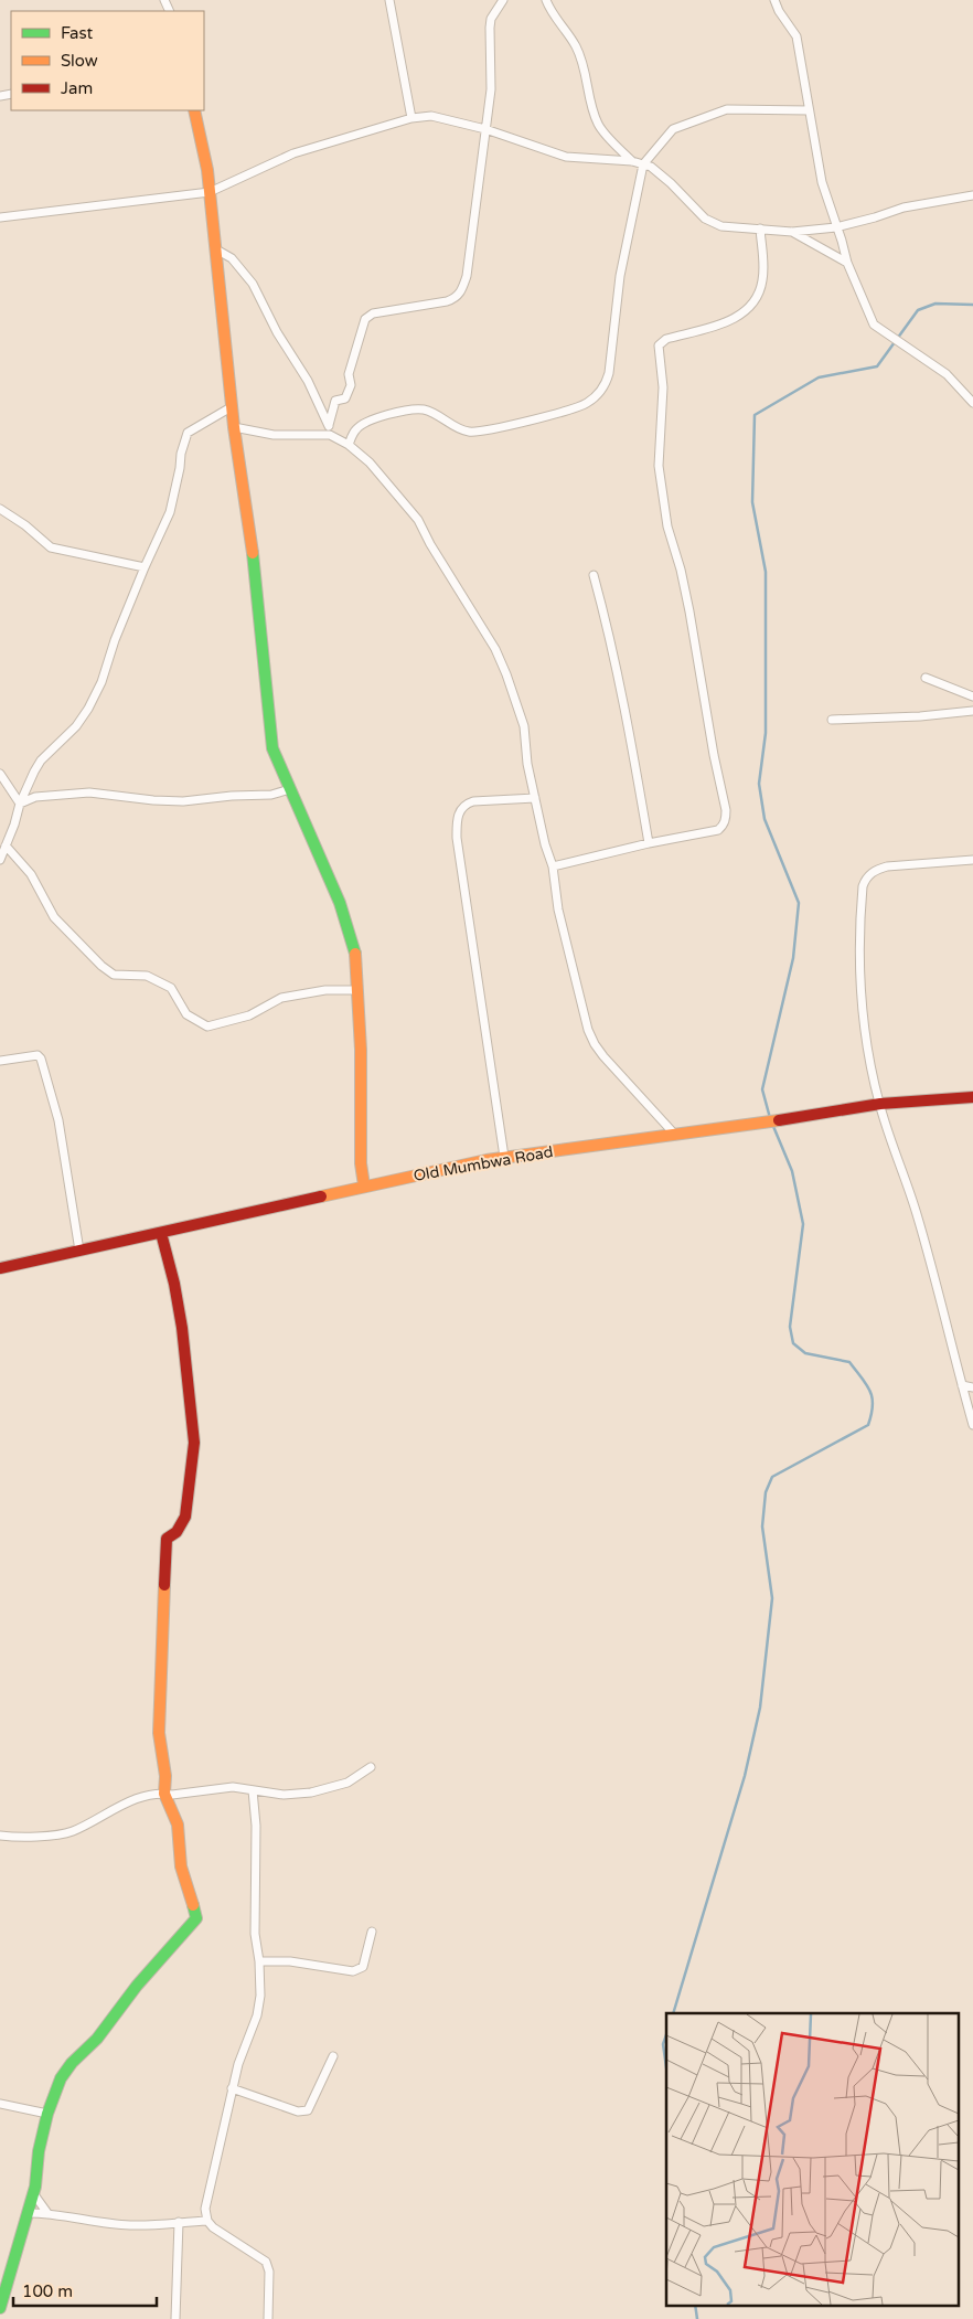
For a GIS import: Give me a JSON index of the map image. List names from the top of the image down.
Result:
{
  "streets": {
    "street": ["Old Mumbwa Road"]
  },
  "legend": ["Fast", "Slow", "Jam"],
  "scale_bar": "100 m"
}
